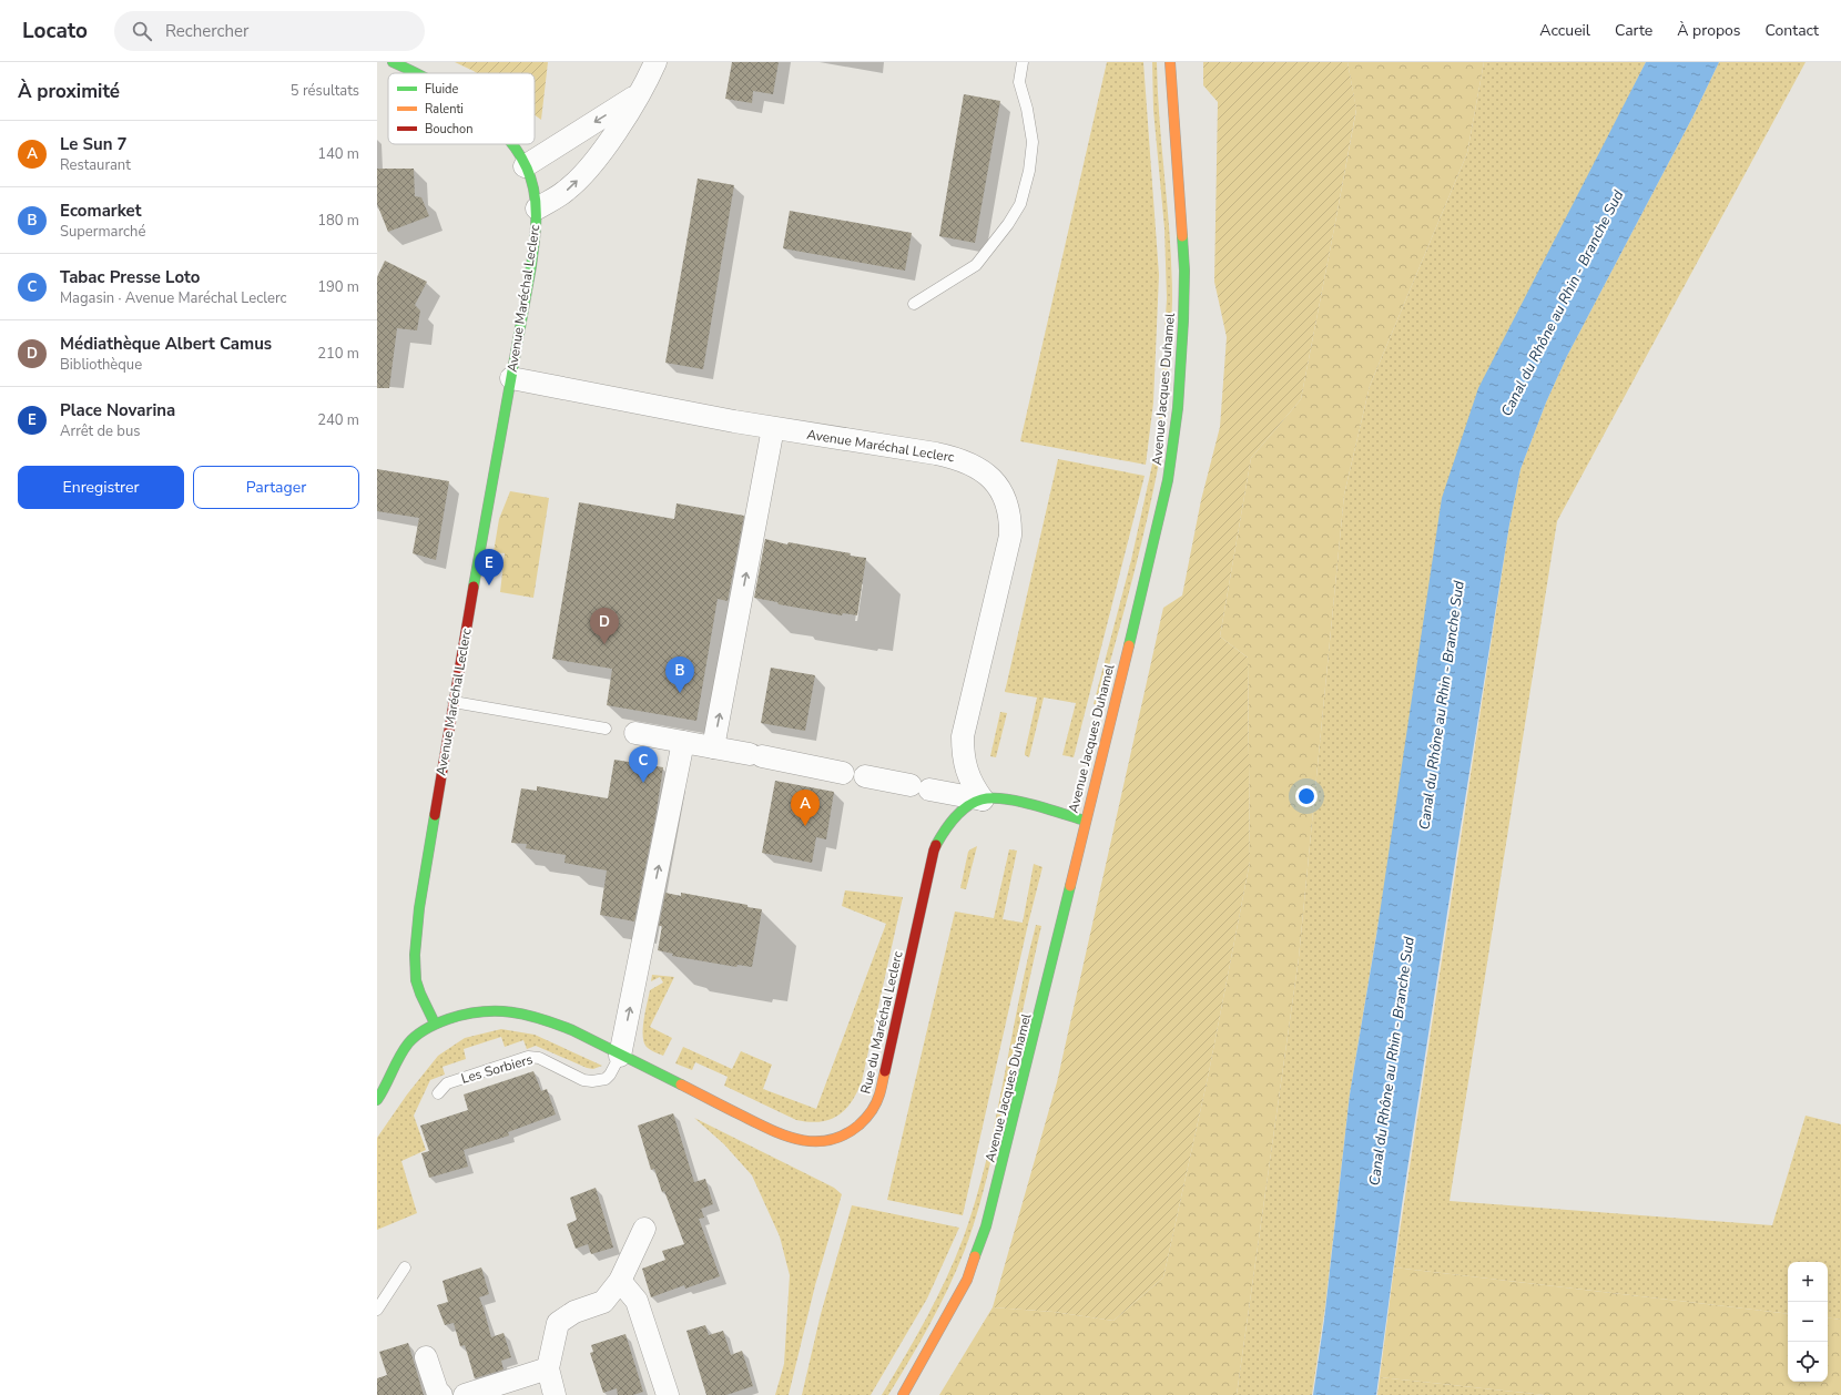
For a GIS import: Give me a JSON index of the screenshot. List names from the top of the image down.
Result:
{
  "streets": {
    "street": ["Avenue Maréchal Leclerc", "Avenue Jacques Duhamel", "Rue du Maréchal Leclerc"],
    "lane": ["Les Sorbiers"]
  },
  "crossings": [
    ["Avenue Maréchal Leclerc", "Rue du Maréchal Leclerc"],
    ["Rue du Maréchal Leclerc", "Les Sorbiers"]
  ],
  "water": ["Canal du Rhône au Rhin - Branche Sud"],
  "legend": ["Fluide", "Ralenti", "Bouchon"],
  "page": {
    "header": "Locato",
    "search": "Rechercher",
    "nav": [
      "Accueil",
      "Carte",
      "À propos",
      "Contact"
    ],
    "heading": ["À proximité", "5 résultats"],
    "list": [
      {
        "mark": "A",
        "name": "Le Sun 7",
        "note": "Restaurant",
        "value": "140 m"
      },
      {
        "mark": "B",
        "name": "Ecomarket",
        "note": "Supermarché",
        "value": "180 m"
      },
      {
        "mark": "C",
        "name": "Tabac Presse Loto",
        "note": "Magasin · Avenue Maréchal Leclerc",
        "value": "190 m"
      },
      {
        "mark": "D",
        "name": "Médiathèque Albert Camus",
        "note": "Bibliothèque",
        "value": "210 m"
      },
      {
        "mark": "E",
        "name": "Place Novarina",
        "note": "Arrêt de bus",
        "value": "240 m"
      }
    ],
    "buttons": ["Enregistrer", "Partager"],
    "pins": [
      "E",
      "D",
      "B",
      "C",
      "A"
    ],
    "map_buttons": ["+", "−"]
  }
}
